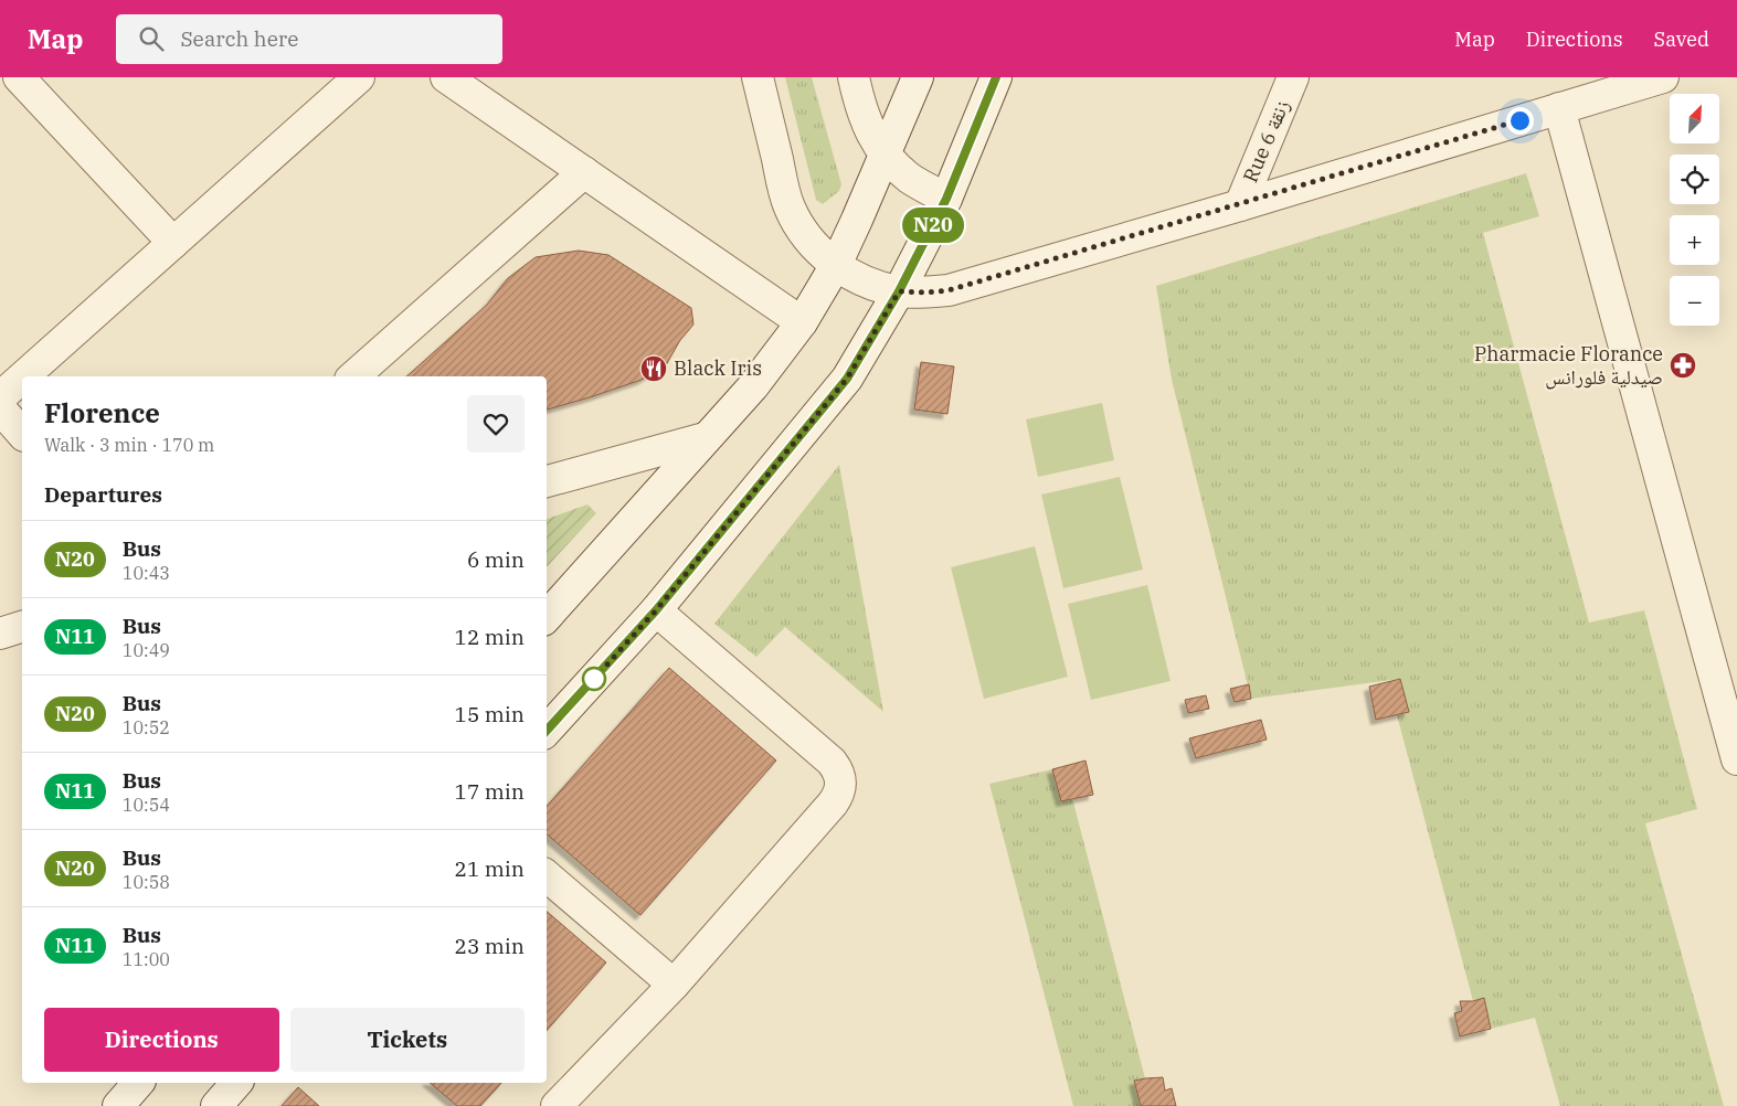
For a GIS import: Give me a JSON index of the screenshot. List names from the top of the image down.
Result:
{
  "streets": {
    "street": ["Rue 6 زنقة"]
  },
  "places": {
    "pharmacy": ["Pharmacie Florance صيدلية فلورانس"],
    "restaurant": ["Black Iris"]
  },
  "lines": ["bus line N20"],
  "north": "top right",
  "page": {
    "header": "Map",
    "search": "Search here",
    "nav": ["Map", "Directions", "Saved"],
    "on_map": "N20",
    "map_buttons": ["+", "−"],
    "heading": [
      ["Florence", "Walk · 3 min · 170 m"],
      "Departures"
    ],
    "list": [
      {
        "mark": "N20",
        "name": "Bus",
        "note": "10:43",
        "value": "6 min"
      },
      {
        "mark": "N11",
        "name": "Bus",
        "note": "10:49",
        "value": "12 min"
      },
      {
        "mark": "N20",
        "name": "Bus",
        "note": "10:52",
        "value": "15 min"
      },
      {
        "mark": "N11",
        "name": "Bus",
        "note": "10:54",
        "value": "17 min"
      },
      {
        "mark": "N20",
        "name": "Bus",
        "note": "10:58",
        "value": "21 min"
      },
      {
        "mark": "N11",
        "name": "Bus",
        "note": "11:00",
        "value": "23 min"
      }
    ],
    "buttons": ["Directions", "Tickets"]
  }
}
